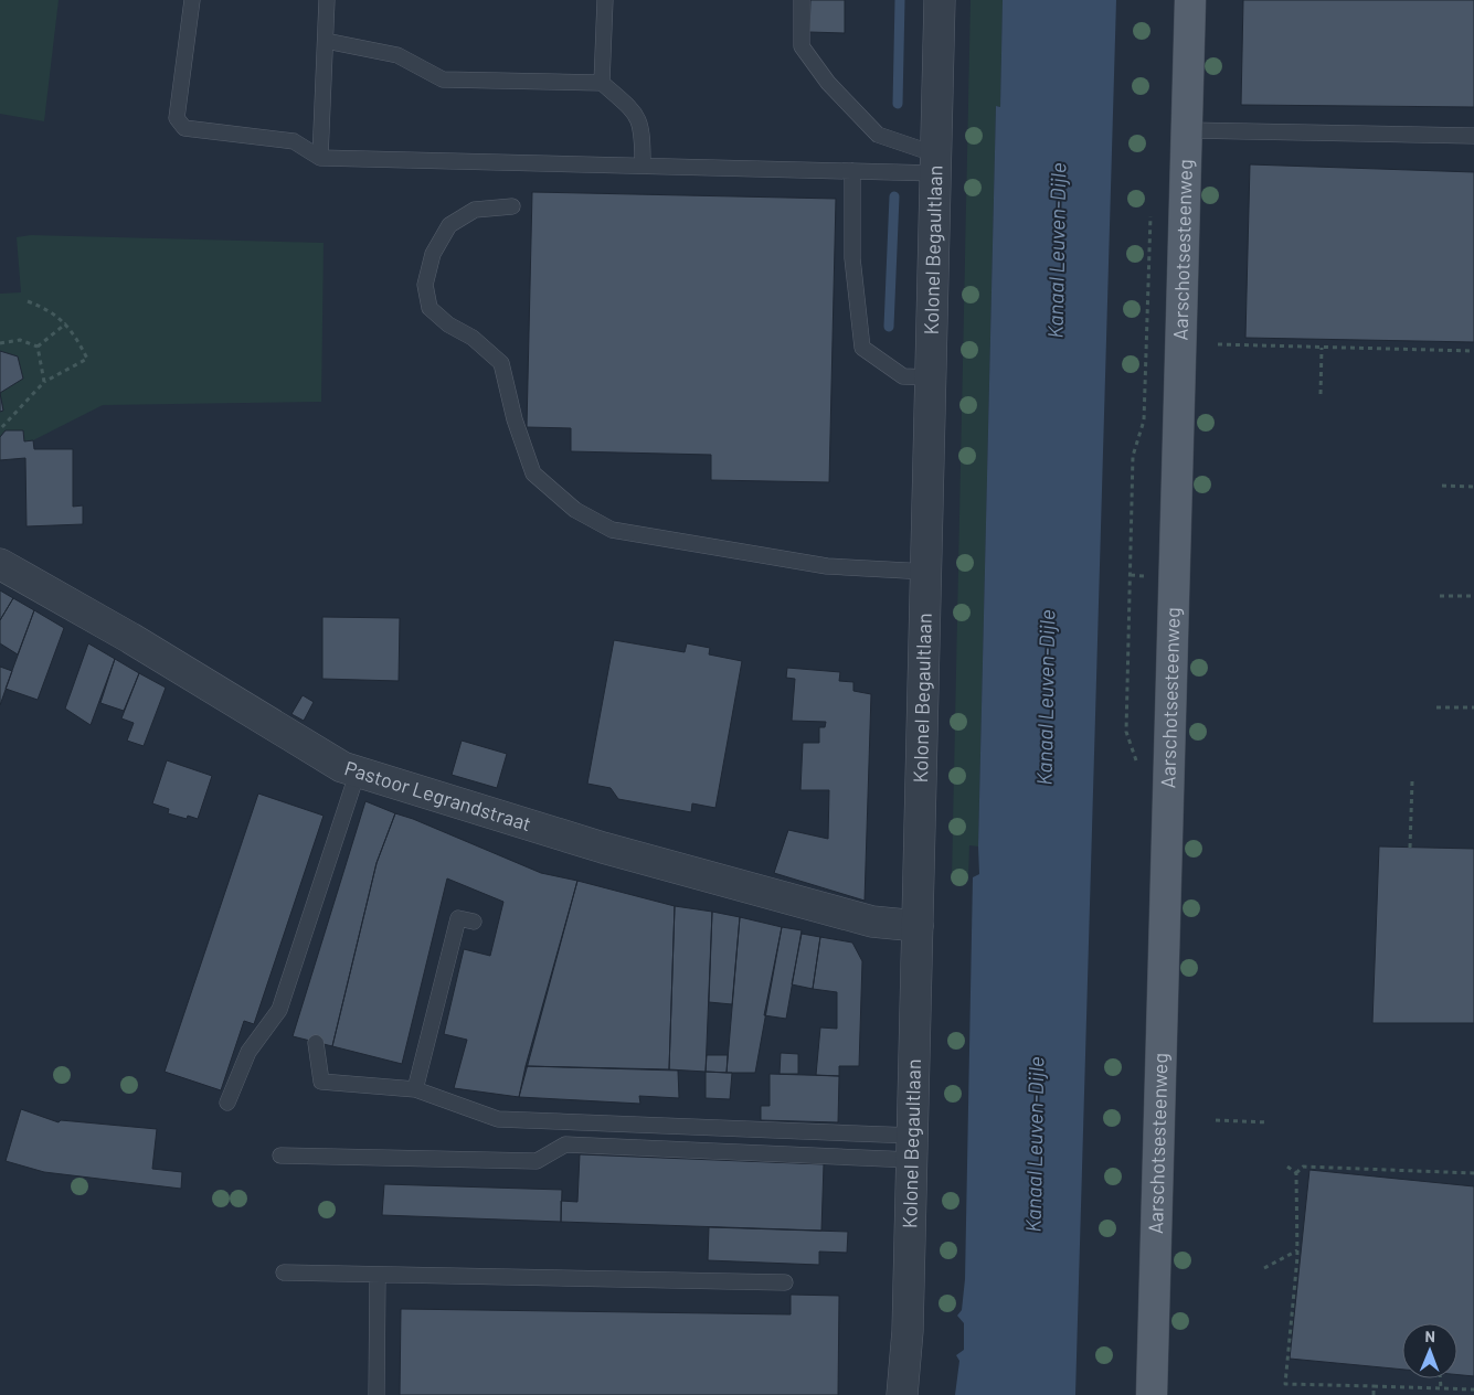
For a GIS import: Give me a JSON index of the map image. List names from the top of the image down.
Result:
{
  "streets": {
    "main road": ["Aarschotsesteenweg"],
    "street": ["Kolonel Begaultlaan", "Pastoor Legrandstraat"]
  },
  "crossings": [
    ["Kolonel Begaultlaan", "Pastoor Legrandstraat"]
  ],
  "water": ["Kanaal Leuven-Dijle"],
  "north": "top"
}
